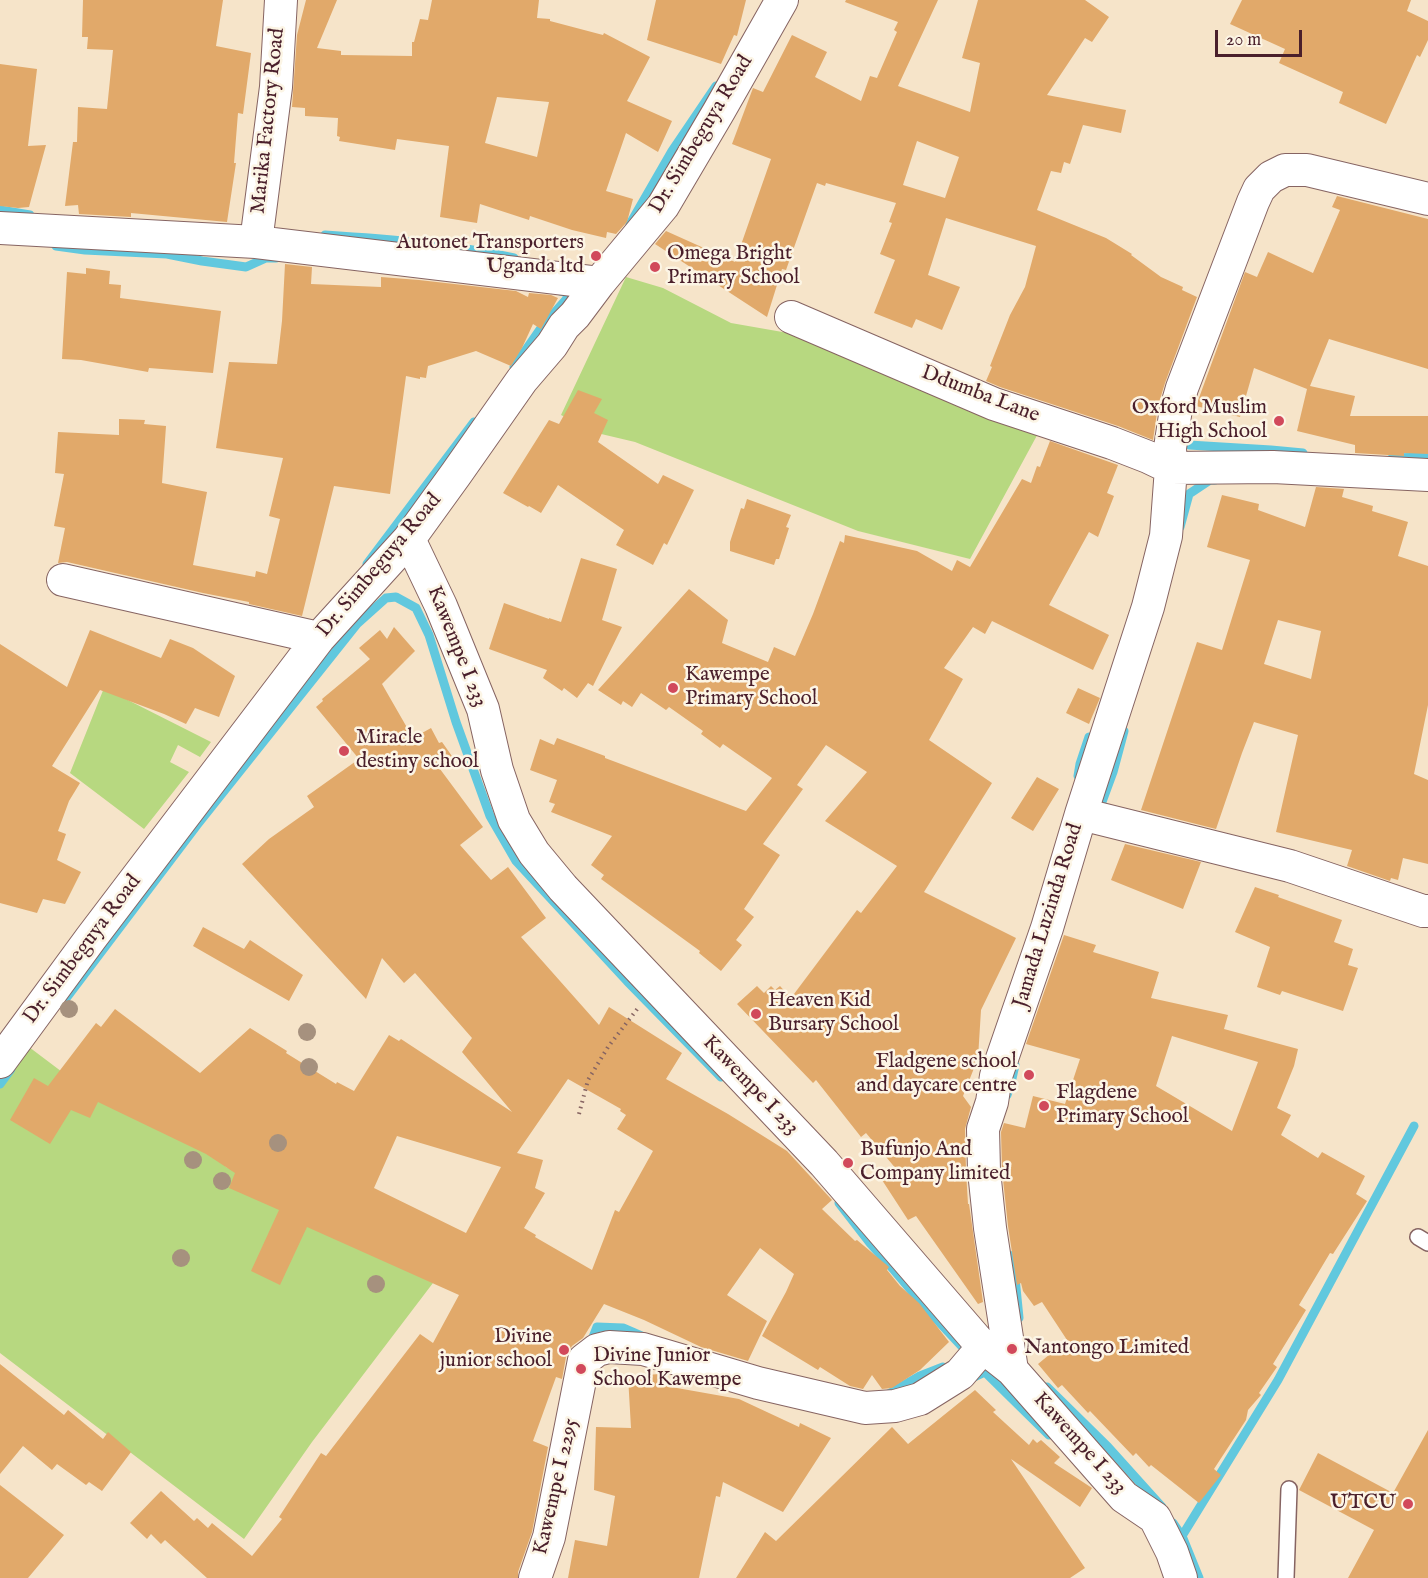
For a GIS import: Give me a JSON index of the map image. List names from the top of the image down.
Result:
{
  "streets": {
    "street": [
      "Marika Factory Road",
      "Dr. Simbeguya Road",
      "Ddumba Lane",
      "Kawempe I 233",
      "Jamada Luzinda Road",
      "Kawempe I 2295"
    ]
  },
  "crossings": [
    ["Dr. Simbeguya Road", "Kawempe I 233"],
    ["Ddumba Lane", "Jamada Luzinda Road"],
    ["Kawempe I 233", "Jamada Luzinda Road"],
    ["Kawempe I 233", "Kawempe I 2295"]
  ],
  "places": [
    "Autonet Transporters Uganda ltd",
    "Omega Bright Primary School",
    "Oxford Muslim High School",
    "Kawempe Primary School",
    "Miracle destiny school",
    "Heaven Kid Bursary School",
    "Fladgene school and daycare centre",
    "Flagdene Primary School",
    "Bufunjo And Company limited",
    "Nantongo Limited",
    "Divine junior school",
    "Divine Junior School Kawempe",
    "UTCU"
  ],
  "scale_bar": "20 m"
}
